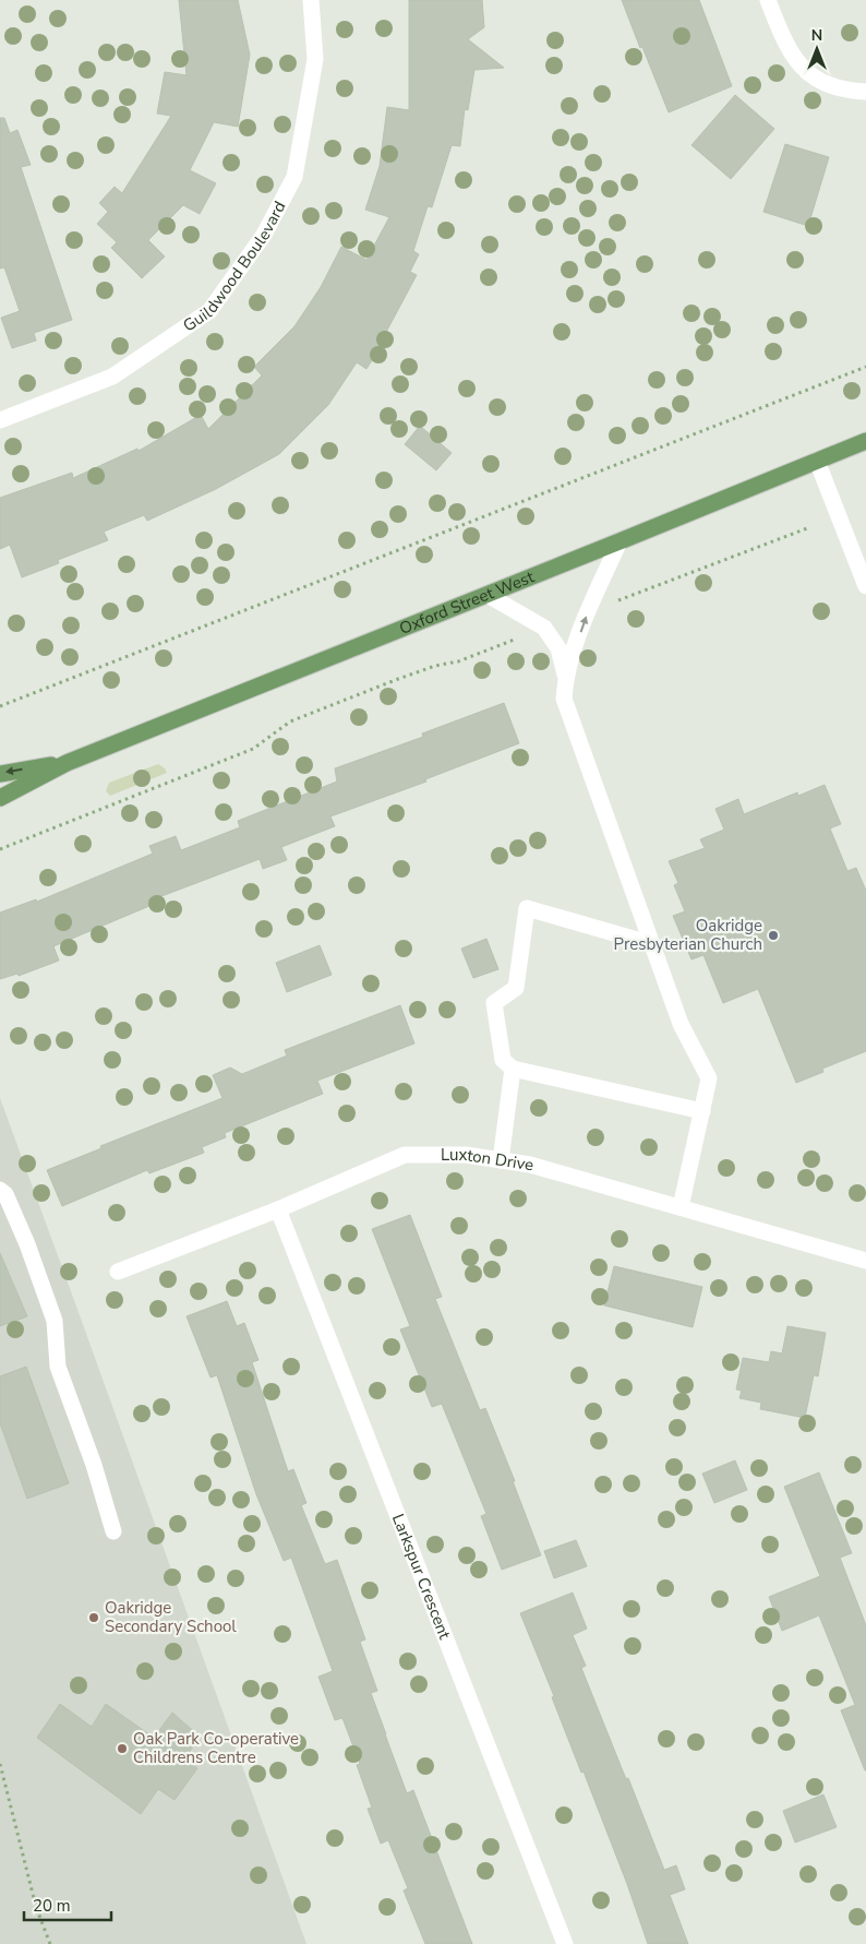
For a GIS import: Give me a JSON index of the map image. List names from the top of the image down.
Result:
{
  "streets": {
    "main road": ["Oxford Street West"],
    "street": ["Guildwood Boulevard", "Luxton Drive", "Larkspur Crescent"]
  },
  "crossings": [
    ["Luxton Drive", "Larkspur Crescent"]
  ],
  "places": ["Oakridge Presbyterian Church", "Oakridge Secondary School", "Oak Park Co-operative Childrens Centre"],
  "scale_bar": "20 m",
  "north": "top"
}
